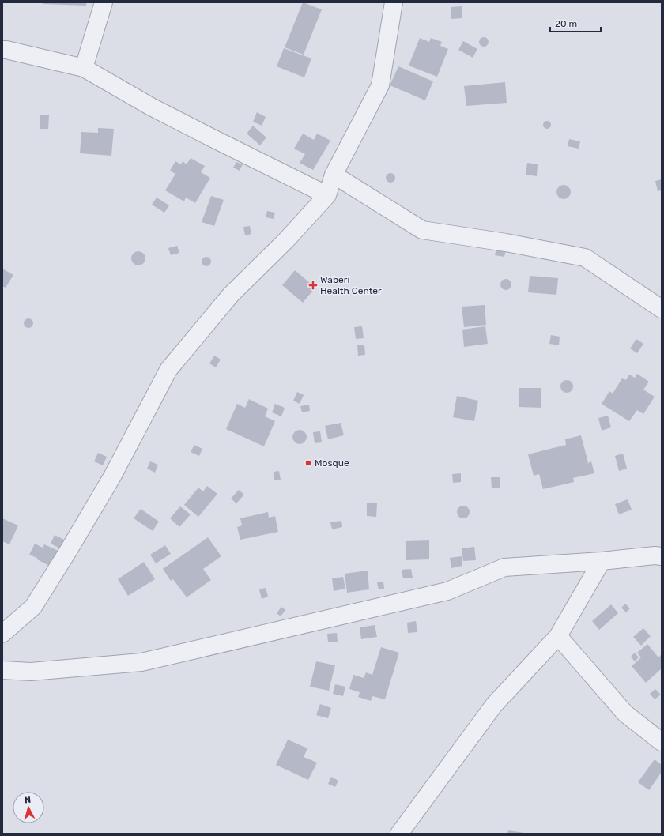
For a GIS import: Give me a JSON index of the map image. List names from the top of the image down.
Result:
{
  "places": {
    "health": ["Waberi Health Center"],
    "other": ["Mosque"]
  },
  "scale_bar": "20 m",
  "north": "top"
}
